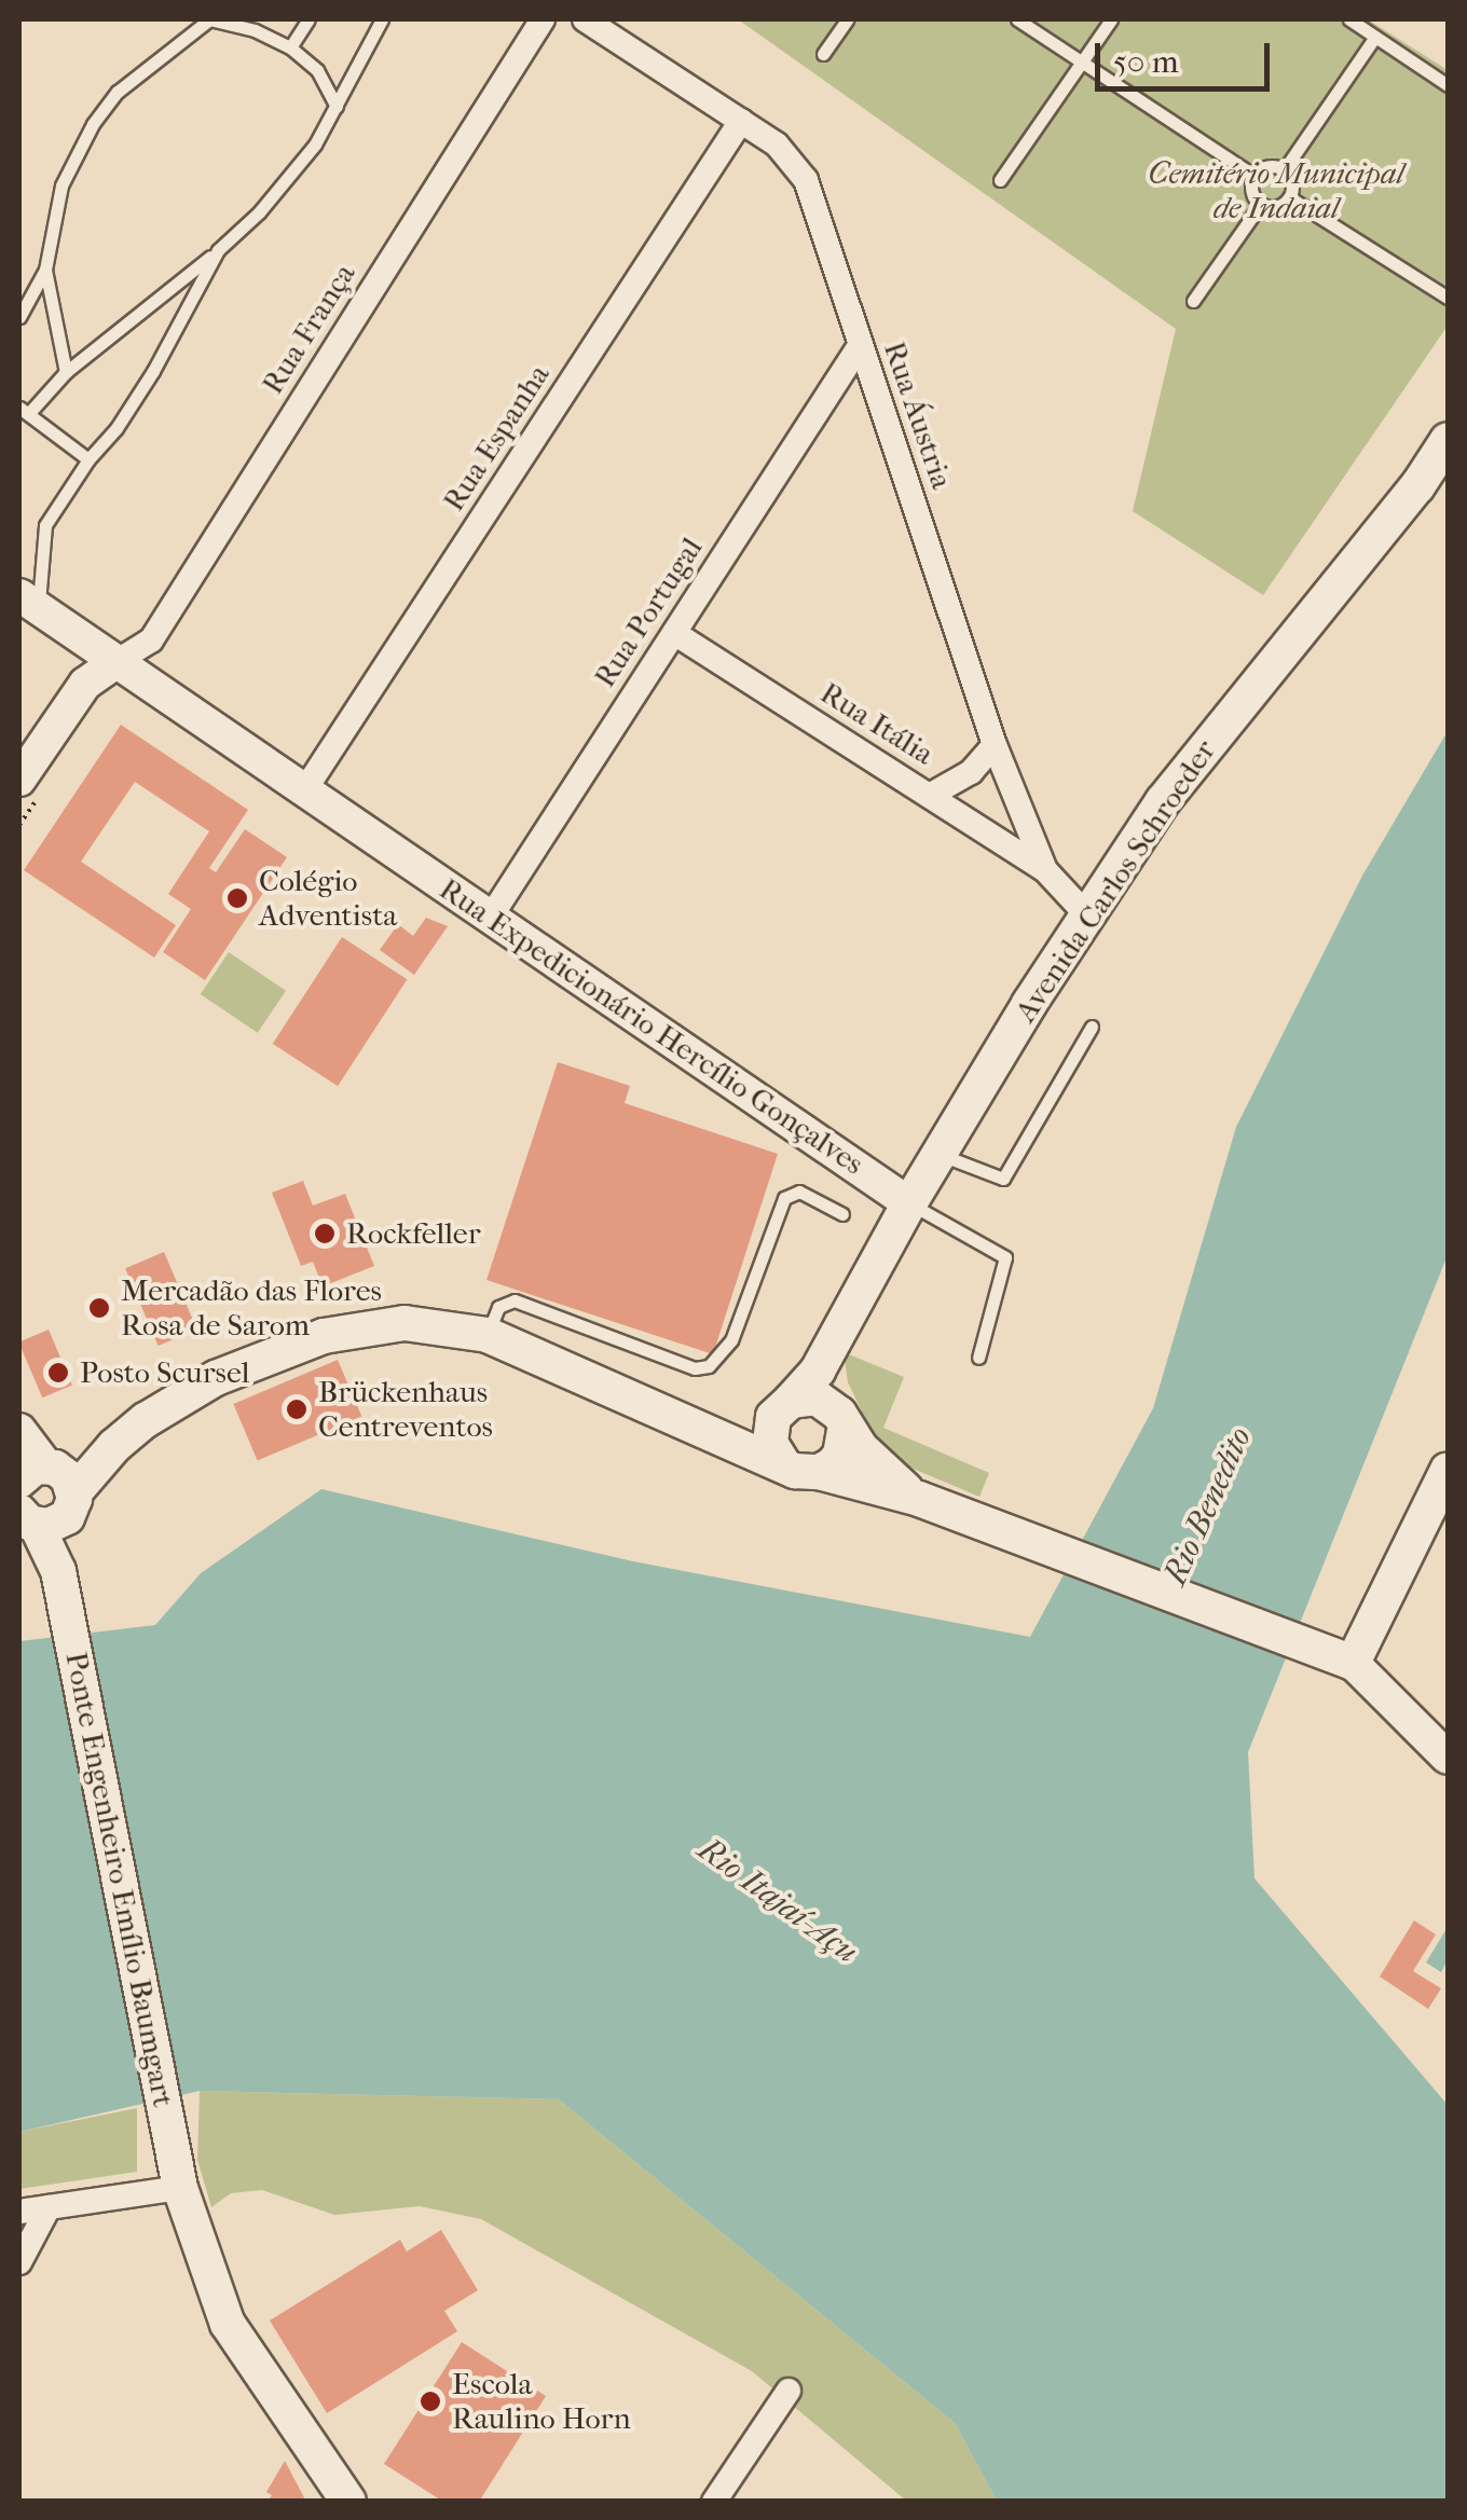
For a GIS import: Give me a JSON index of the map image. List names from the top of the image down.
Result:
{
  "streets": {
    "main road": ["Avenida Carlos Schroeder", "Ponte Engenheiro Emílio Baumgart"],
    "street": [
      "Rua França",
      "Rua Áustria",
      "Rua Espanha",
      "Rua Portugal",
      "Rua Itália",
      "Rua Expedicionário Hercílio Gonçalves"
    ]
  },
  "crossings": [
    ["Rua França", "Rua Expedicionário Hercílio Gonçalves"],
    ["Rua Áustria", "Rua Espanha"],
    ["Rua Áustria", "Rua Portugal"],
    ["Rua Áustria", "Rua Itália"],
    ["Rua Áustria", "Avenida Carlos Schroeder"],
    ["Rua Espanha", "Rua Expedicionário Hercílio Gonçalves"],
    ["Rua Portugal", "Rua Itália"],
    ["Rua Portugal", "Rua Expedicionário Hercílio Gonçalves"],
    ["Avenida Carlos Schroeder", "Rua Expedicionário Hercílio Gonçalves"]
  ],
  "water": ["Rio Benedito", "Rio Itajaí-Açu"],
  "parks": ["Cemitério Municipal de Indaial"],
  "places": [
    "Colégio Adventista",
    "Rockfeller",
    "Mercadão das Flores Rosa de Sarom",
    "Posto Scursel",
    "Brückenhaus Centreventos",
    "Escola Raulino Horn"
  ],
  "scale_bar": "50 m"
}
